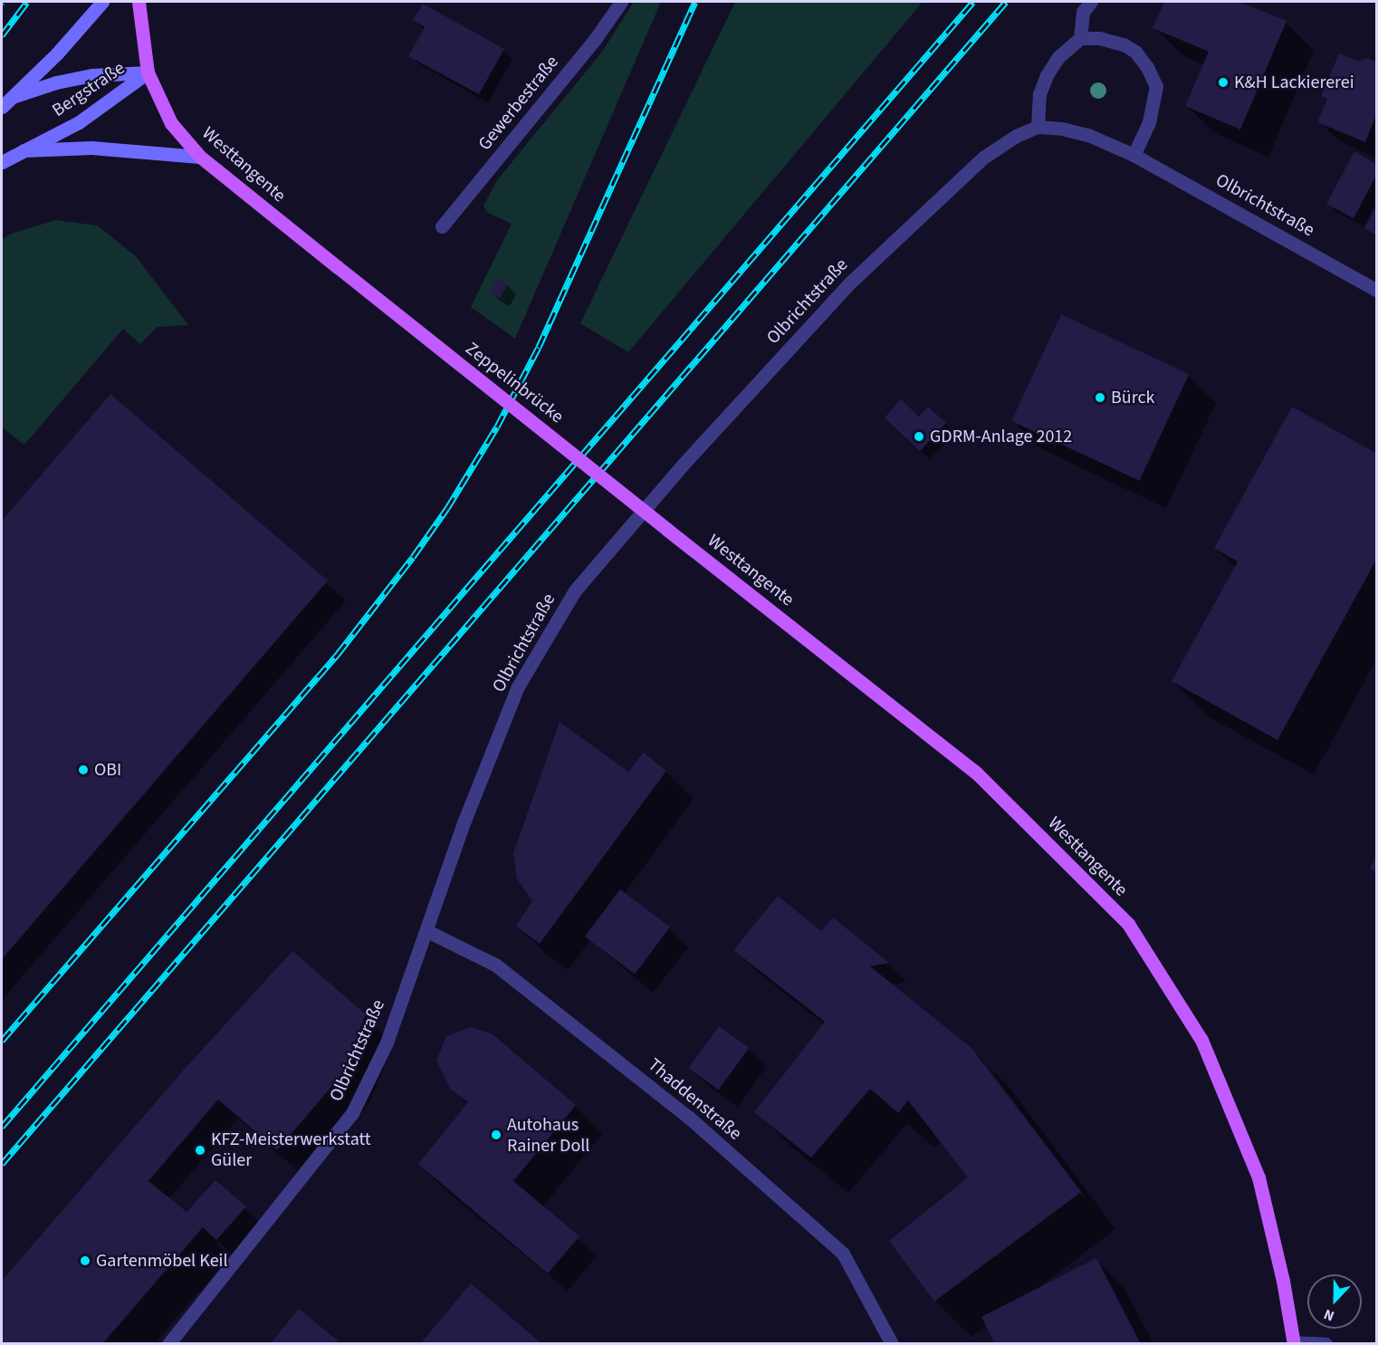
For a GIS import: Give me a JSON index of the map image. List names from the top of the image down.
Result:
{
  "streets": {
    "main road": ["Bergstraße", "Westtangente", "Zeppelinbrücke"],
    "street": ["Gewerbestraße", "Olbrichtstraße", "Thaddenstraße"]
  },
  "crossings": [
    ["Bergstraße", "Westtangente"],
    ["Westtangente", "Zeppelinbrücke"],
    ["Olbrichtstraße", "Thaddenstraße"]
  ],
  "places": [
    "K&H Lackiererei",
    "Bürck",
    "GDRM-Anlage 2012",
    "OBI",
    "Autohaus Rainer Doll",
    "KFZ-Meisterwerkstatt Güler",
    "Gartenmöbel Keil"
  ],
  "north": "bottom"
}
